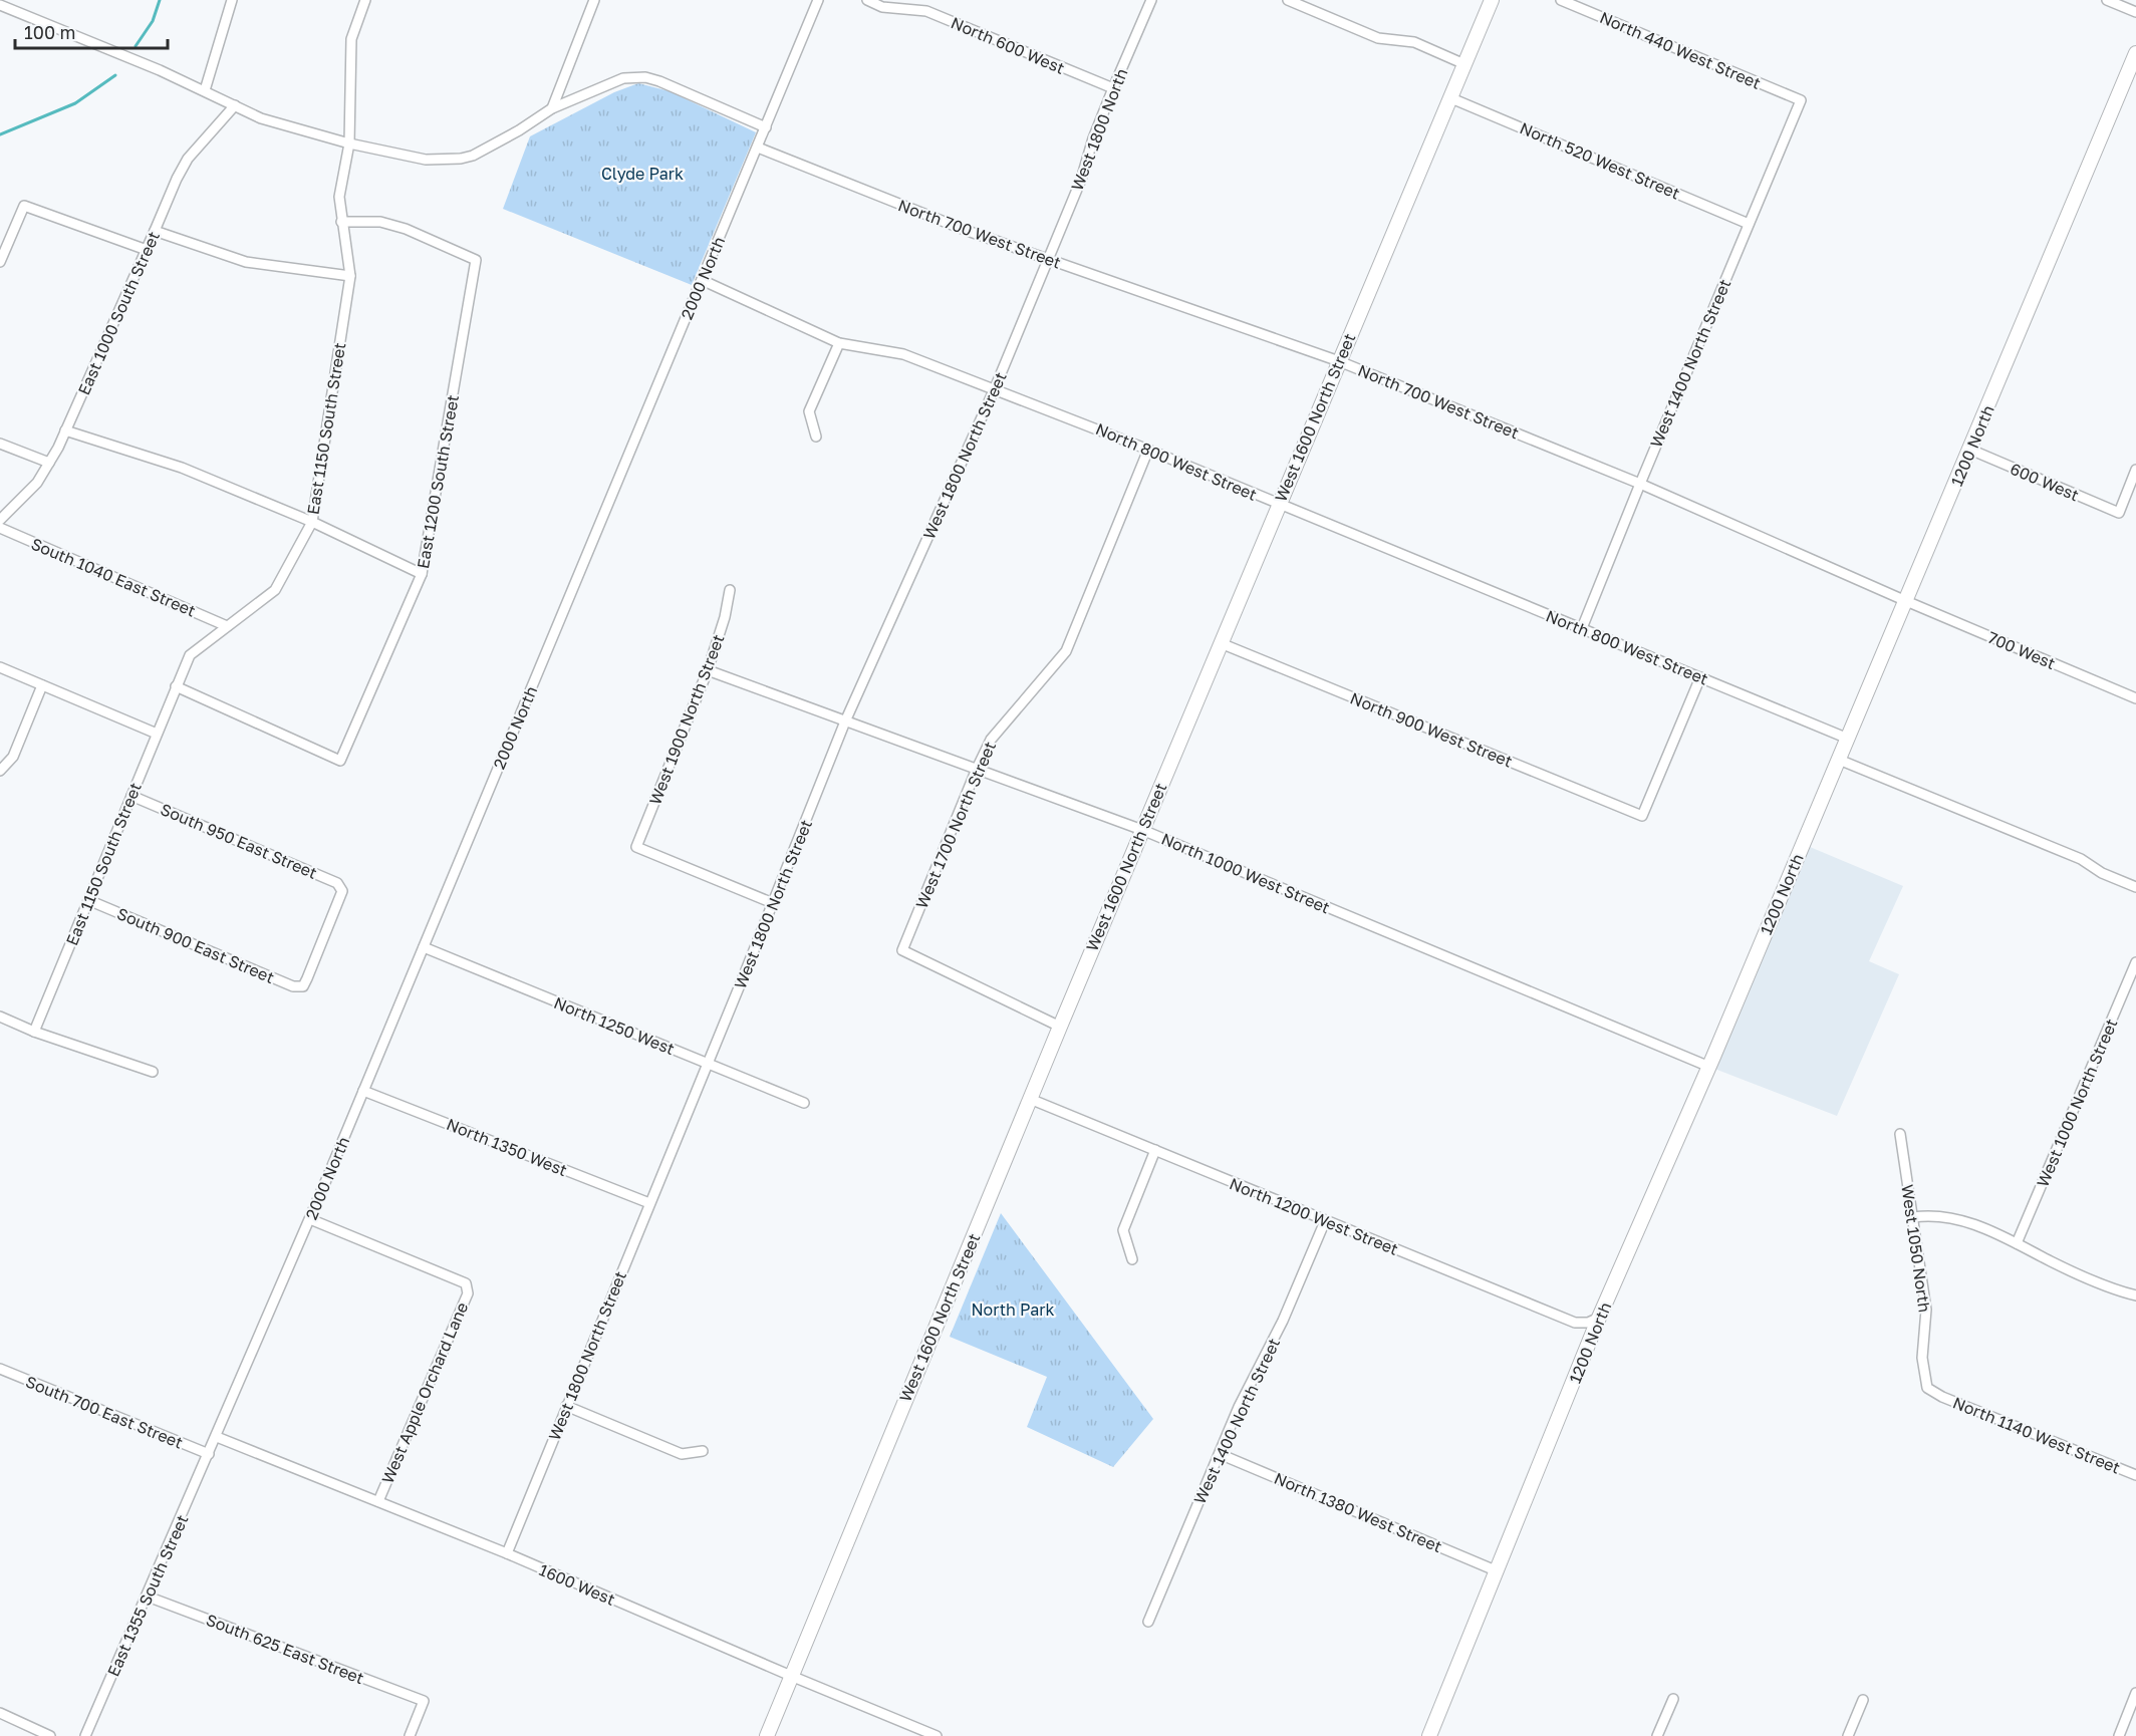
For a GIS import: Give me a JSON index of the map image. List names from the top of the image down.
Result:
{
  "streets": {
    "street": [
      "North 600 West",
      "North 440 West Street",
      "West 1800 North",
      "North 520 West Street",
      "North 700 West Street",
      "2000 North",
      "East 1000 South Street",
      "West 1400 North Street",
      "West 1600 North Street",
      "East 1150 South Street",
      "1200 North",
      "West 1800 North Street",
      "North 800 West Street",
      "East 1200 South Street",
      "600 West",
      "South 1040 East Street",
      "700 West",
      "West 1900 North Street",
      "North 900 West Street",
      "West 1700 North Street",
      "South 950 East Street",
      "North 1000 West Street",
      "South 900 East Street",
      "North 1250 West",
      "West 1000 North Street",
      "North 1350 West",
      "North 1200 West Street",
      "West 1050 North",
      "West Apple Orchard Lane",
      "South 700 East Street",
      "North 1140 West Street",
      "North 1380 West Street",
      "1600 West",
      "East 1355 South Street",
      "South 625 East Street"
    ]
  },
  "crossings": [
    ["North 600 West", "West 1800 North"],
    ["North 440 West Street", "West 1400 North Street"],
    ["West 1800 North", "North 700 West Street"],
    ["West 1800 North", "West 1800 North Street"],
    ["North 520 West Street", "West 1400 North Street"],
    ["North 520 West Street", "West 1600 North Street"],
    ["North 700 West Street", "2000 North"],
    ["North 700 West Street", "West 1400 North Street"],
    ["North 700 West Street", "West 1600 North Street"],
    ["North 700 West Street", "1200 North"],
    ["North 700 West Street", "West 1800 North Street"],
    ["North 700 West Street", "700 West"],
    ["2000 North", "North 800 West Street"],
    ["2000 North", "North 1250 West"],
    ["2000 North", "North 1350 West"],
    ["2000 North", "West Apple Orchard Lane"],
    ["2000 North", "South 700 East Street"],
    ["2000 North", "1600 West"],
    ["2000 North", "East 1355 South Street"],
    ["West 1400 North Street", "North 800 West Street"],
    ["West 1400 North Street", "North 1200 West Street"],
    ["West 1400 North Street", "North 1380 West Street"],
    ["West 1600 North Street", "North 800 West Street"],
    ["West 1600 North Street", "North 900 West Street"],
    ["West 1600 North Street", "West 1700 North Street"],
    ["West 1600 North Street", "North 1000 West Street"],
    ["West 1600 North Street", "North 1200 West Street"],
    ["West 1600 North Street", "1600 West"],
    ["East 1150 South Street", "East 1200 South Street"],
    ["East 1150 South Street", "South 1040 East Street"],
    ["East 1150 South Street", "South 950 East Street"],
    ["East 1150 South Street", "South 900 East Street"],
    ["1200 North", "North 800 West Street"],
    ["1200 North", "600 West"],
    ["1200 North", "700 West"],
    ["1200 North", "North 1000 West Street"],
    ["1200 North", "North 1200 West Street"],
    ["1200 North", "North 1380 West Street"],
    ["West 1800 North Street", "North 800 West Street"],
    ["West 1800 North Street", "West 1900 North Street"],
    ["West 1800 North Street", "North 1000 West Street"],
    ["West 1800 North Street", "North 1250 West"],
    ["West 1800 North Street", "North 1350 West"],
    ["West 1800 North Street", "1600 West"],
    ["North 800 West Street", "North 900 West Street"],
    ["North 800 West Street", "West 1700 North Street"],
    ["West 1900 North Street", "North 1000 West Street"],
    ["West 1700 North Street", "North 1000 West Street"],
    ["South 950 East Street", "South 900 East Street"],
    ["West 1050 North", "North 1140 West Street"],
    ["West Apple Orchard Lane", "1600 West"],
    ["South 700 East Street", "East 1355 South Street"],
    ["East 1355 South Street", "South 625 East Street"]
  ],
  "parks": ["Clyde Park", "North Park"],
  "scale_bar": "100 m"
}
